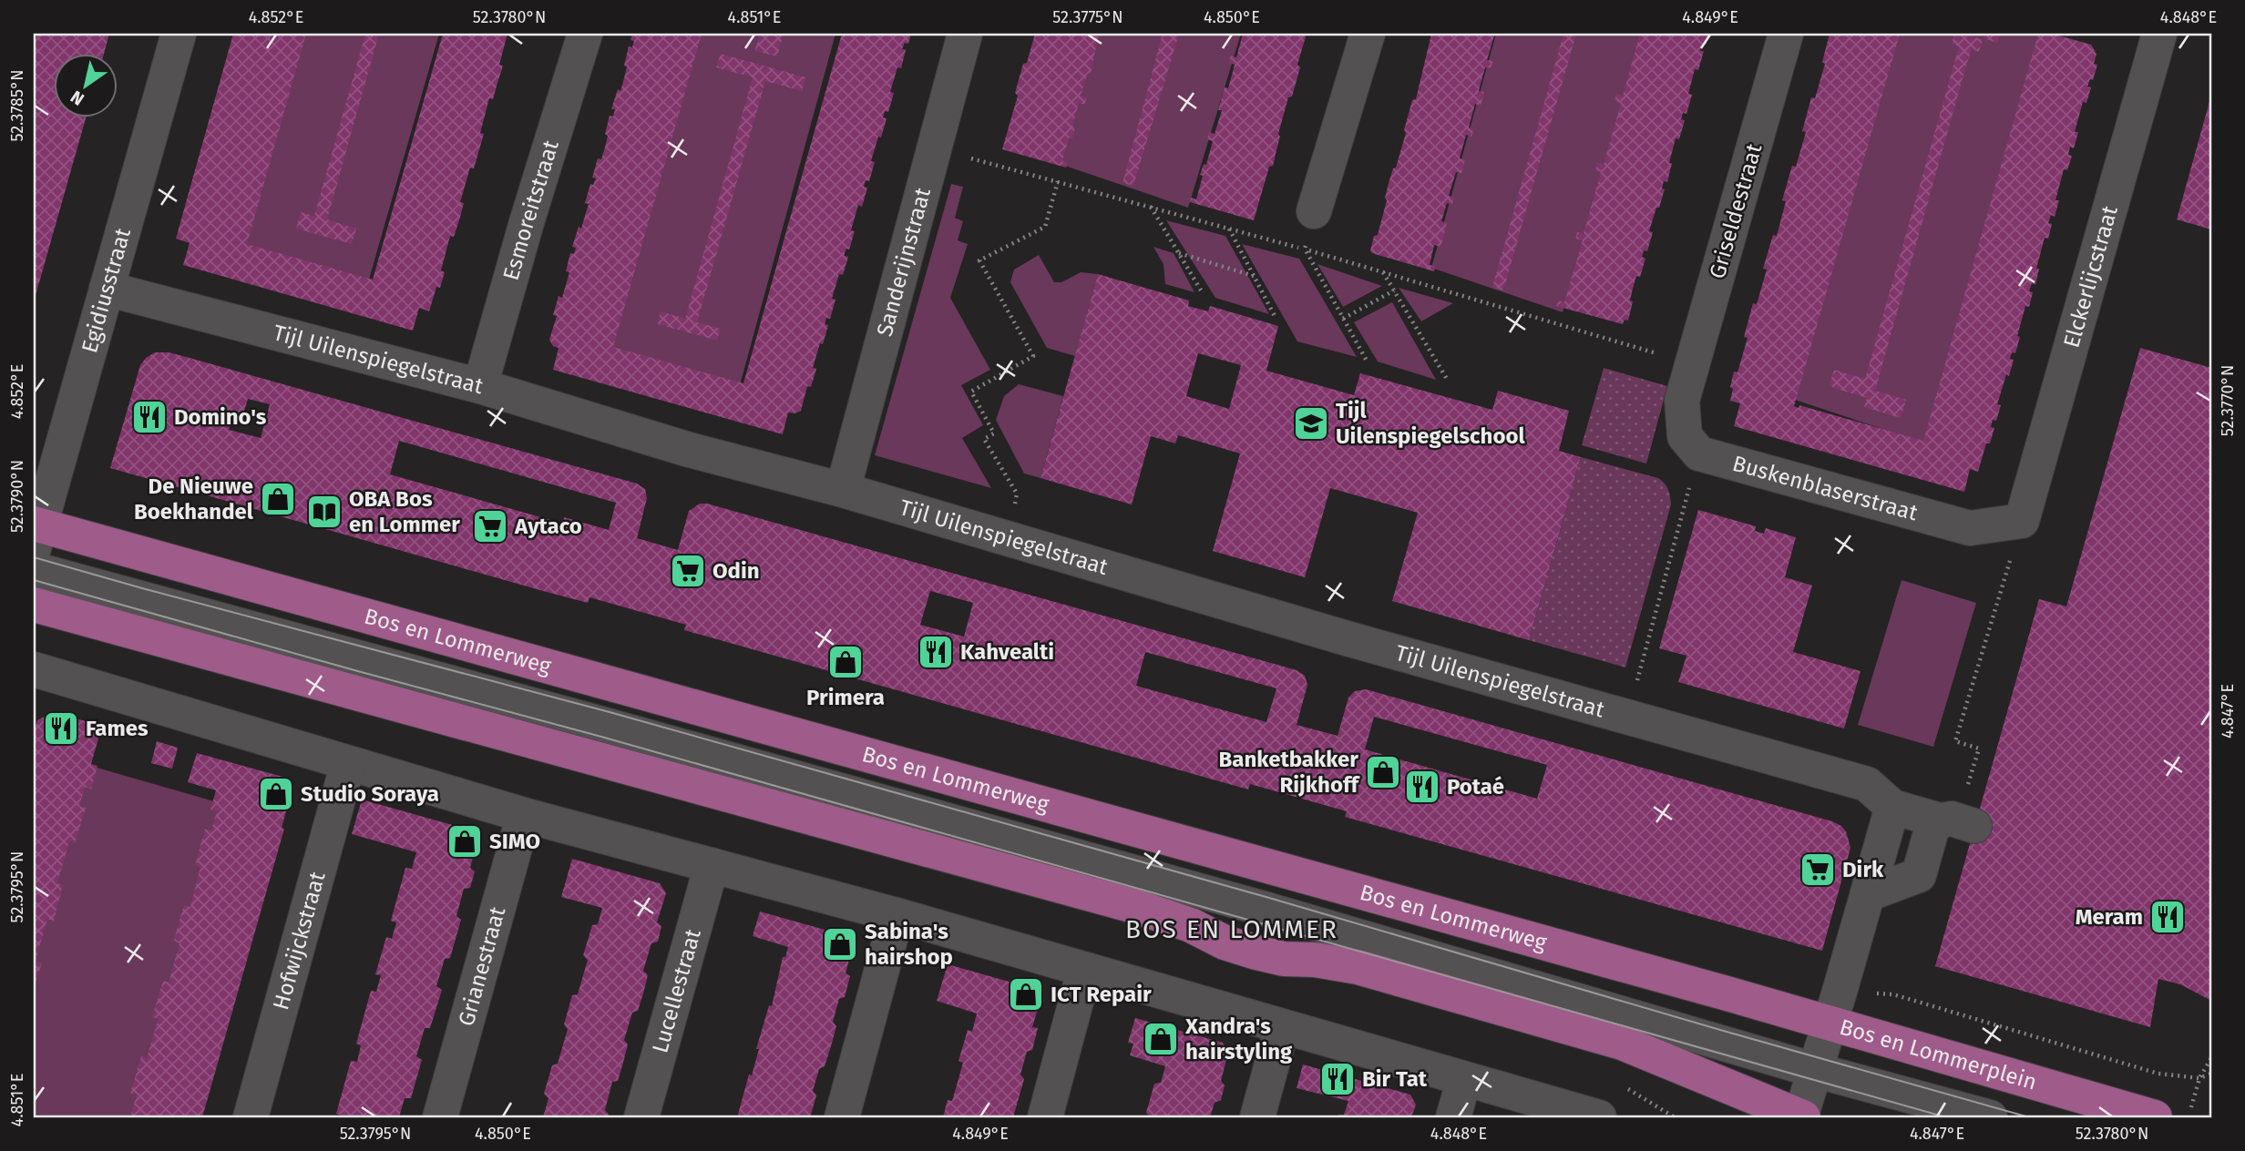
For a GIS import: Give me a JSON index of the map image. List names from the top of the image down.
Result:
{
  "streets": {
    "main road": ["Bos en Lommerweg", "Bos en Lommerplein"],
    "street": [
      "Esmoreitstraat",
      "Griseldestraat",
      "Sanderijnstraat",
      "Elckerlijcstraat",
      "Egidiusstraat",
      "Tijl Uilenspiegelstraat",
      "Buskenblaserstraat",
      "Hofwijckstraat",
      "Grianestraat",
      "Lucellestraat"
    ]
  },
  "crossings": [
    ["Esmoreitstraat", "Tijl Uilenspiegelstraat"],
    ["Sanderijnstraat", "Tijl Uilenspiegelstraat"],
    ["Elckerlijcstraat", "Buskenblaserstraat"],
    ["Egidiusstraat", "Tijl Uilenspiegelstraat"],
    ["Egidiusstraat", "Bos en Lommerweg"],
    ["Tijl Uilenspiegelstraat", "Bos en Lommerplein"],
    ["Bos en Lommerweg", "Bos en Lommerplein"]
  ],
  "districts": ["BOS EN LOMMER"],
  "places": {
    "restaurant": [
      "Domino's",
      "Kahvealti",
      "Fames",
      "Potaé",
      "Meram",
      "Bir Tat"
    ],
    "school or university": ["Tijl Uilenspiegelschool"],
    "shop": [
      "De Nieuwe Boekhandel",
      "Primera",
      "Banketbakker Rijkhoff",
      "Studio Soraya",
      "SIMO",
      "Sabina's hairshop",
      "ICT Repair",
      "Xandra's hairstyling"
    ],
    "library": ["OBA Bos en Lommer"],
    "supermarket": ["Aytaco", "Odin", "Dirk"]
  },
  "north": "bottom left",
  "coordinates": [
    "4.852°E",
    "52.3780°N",
    "4.851°E",
    "52.3775°N",
    "4.850°E",
    "4.849°E",
    "4.848°E",
    "52.3785°N",
    "52.3770°N",
    "52.3790°N",
    "4.847°E",
    "52.3795°N"
  ]
}
